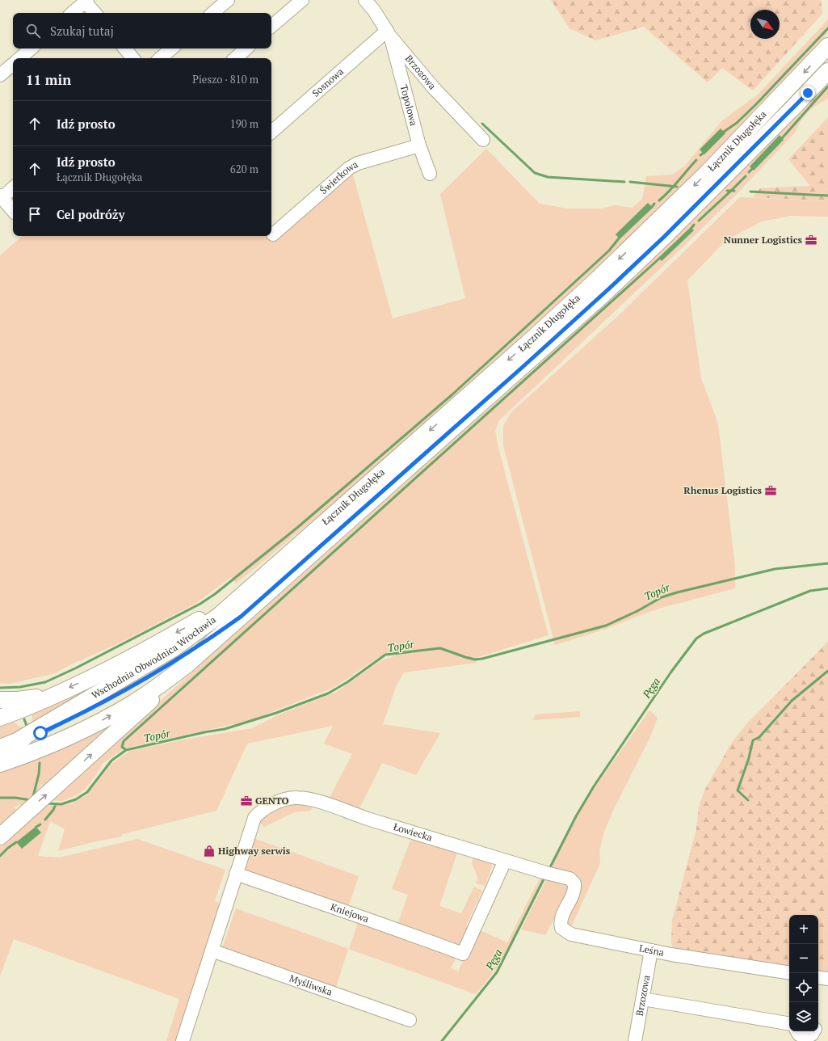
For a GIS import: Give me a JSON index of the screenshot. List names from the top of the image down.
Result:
{
  "streets": {
    "main road": ["Łącznik Długołęka", "Wschodnia Obwodnica Wrocławia"],
    "street": [
      "Brzozowa",
      "Sosnowa",
      "Topolowa",
      "Świerkowa",
      "Łowiecka",
      "Kniejowa",
      "Leśna",
      "Myśliwska"
    ]
  },
  "crossings": [
    ["Brzozowa", "Sosnowa"],
    ["Brzozowa", "Topolowa"],
    ["Brzozowa", "Leśna"],
    ["Sosnowa", "Topolowa"],
    ["Topolowa", "Świerkowa"],
    ["Łącznik Długołęka", "Wschodnia Obwodnica Wrocławia"],
    ["Łowiecka", "Kniejowa"],
    ["Łowiecka", "Leśna"]
  ],
  "water": ["Topór", "Pęga"],
  "places": {
    "office": ["Nunner Logistics", "Rhenus Logistics", "GENTO"],
    "shop": ["Highway serwis"]
  },
  "north": "bottom right",
  "page": {
    "search": "Szukaj tutaj",
    "heading": ["11 min", "Pieszo · 810 m"],
    "list": [
      ["Idź prosto", "190 m"],
      ["Idź prosto", "Łącznik Długołęka", "620 m"],
      "Cel podróży"
    ],
    "map_buttons": ["+", "−"]
  }
}
